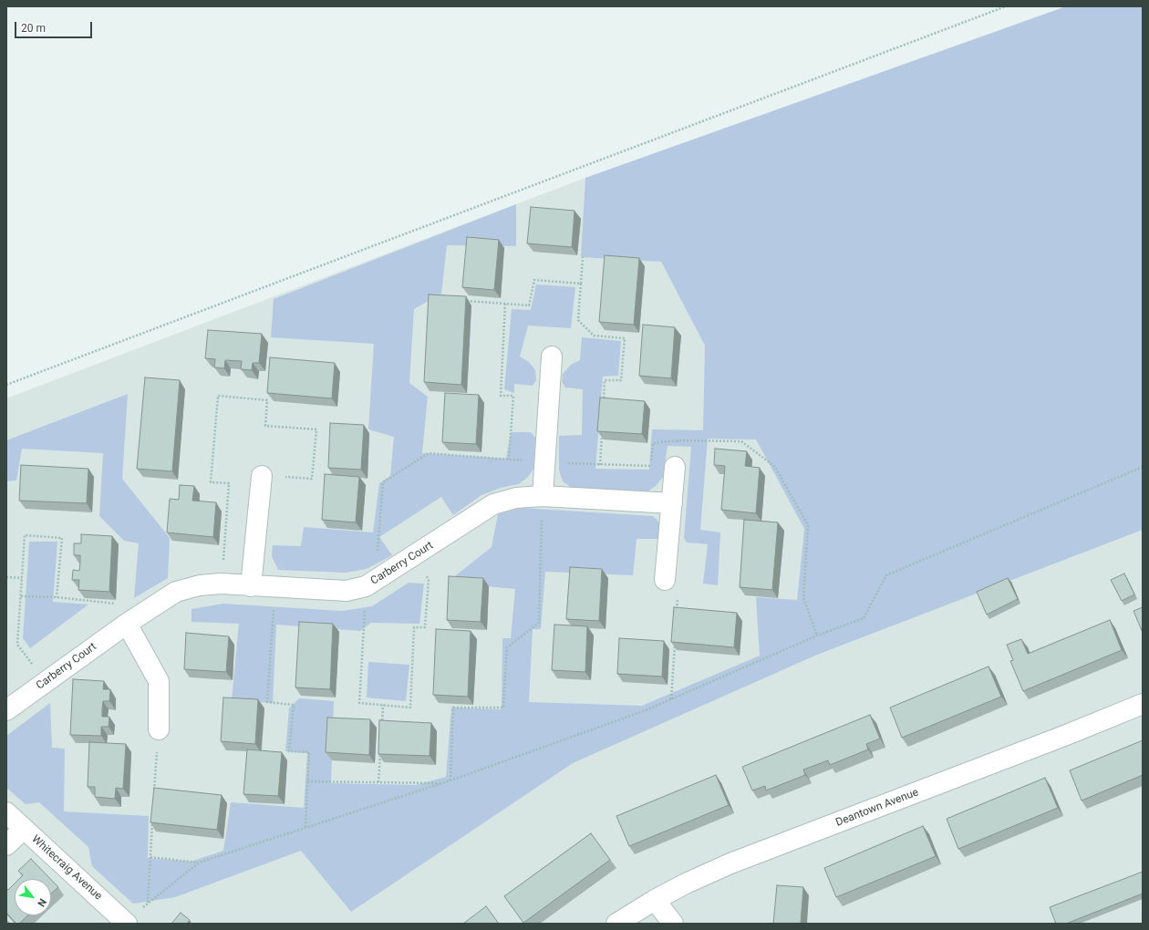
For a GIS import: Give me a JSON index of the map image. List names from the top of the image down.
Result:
{
  "streets": {
    "street": ["Carberry Court", "Deantown Avenue", "Whitecraig Avenue"]
  },
  "scale_bar": "20 m",
  "north": "bottom right"
}
